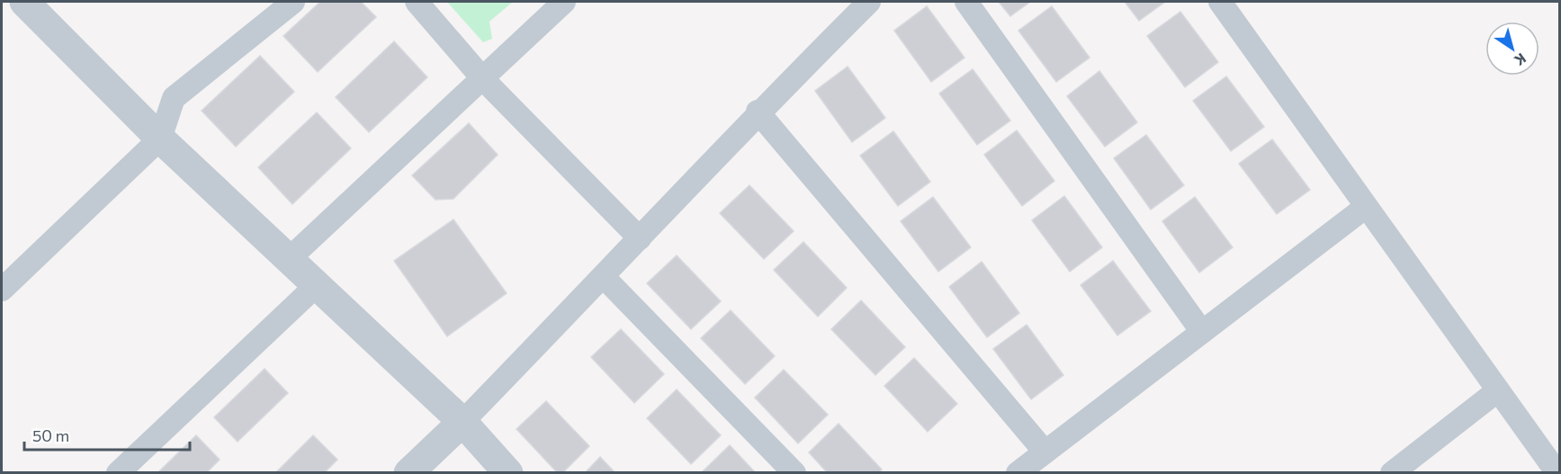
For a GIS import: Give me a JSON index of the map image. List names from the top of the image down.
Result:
{
  "scale_bar": "50 m",
  "north": "bottom right"
}
